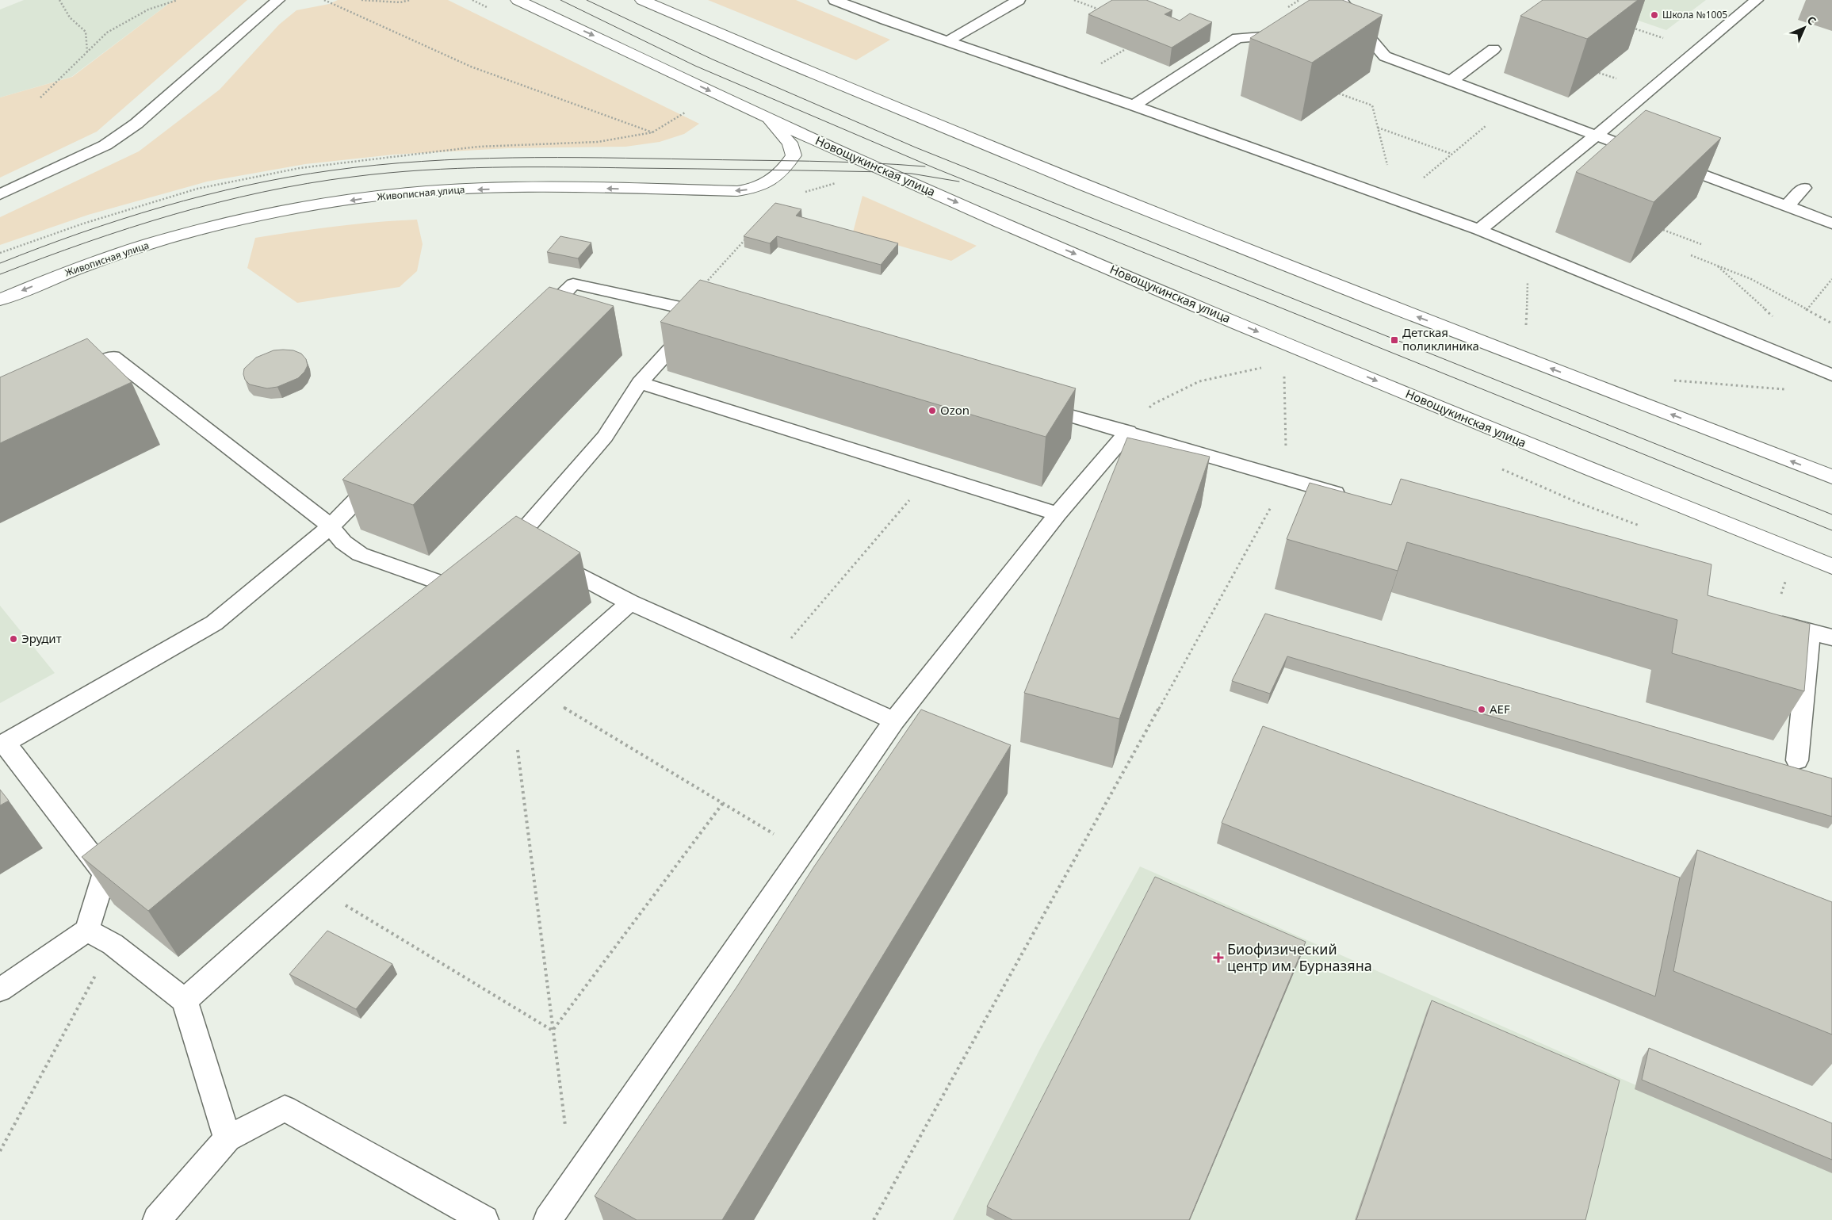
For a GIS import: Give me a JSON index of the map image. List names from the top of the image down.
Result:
{
  "streets": {
    "main road": ["Новощукинская улица", "Живописная улица"]
  },
  "crossings": [
    ["Новощукинская улица", "Живописная улица"]
  ],
  "one_way": ["Живописная улица"],
  "places": {
    "other": [
      "Школа №1005",
      "Ozon",
      "Эрудит",
      "AEF"
    ],
    "transit": ["Детская поликлиника"],
    "health": ["Биофизический центр им. Бурназяна"]
  },
  "north": "top right"
}
